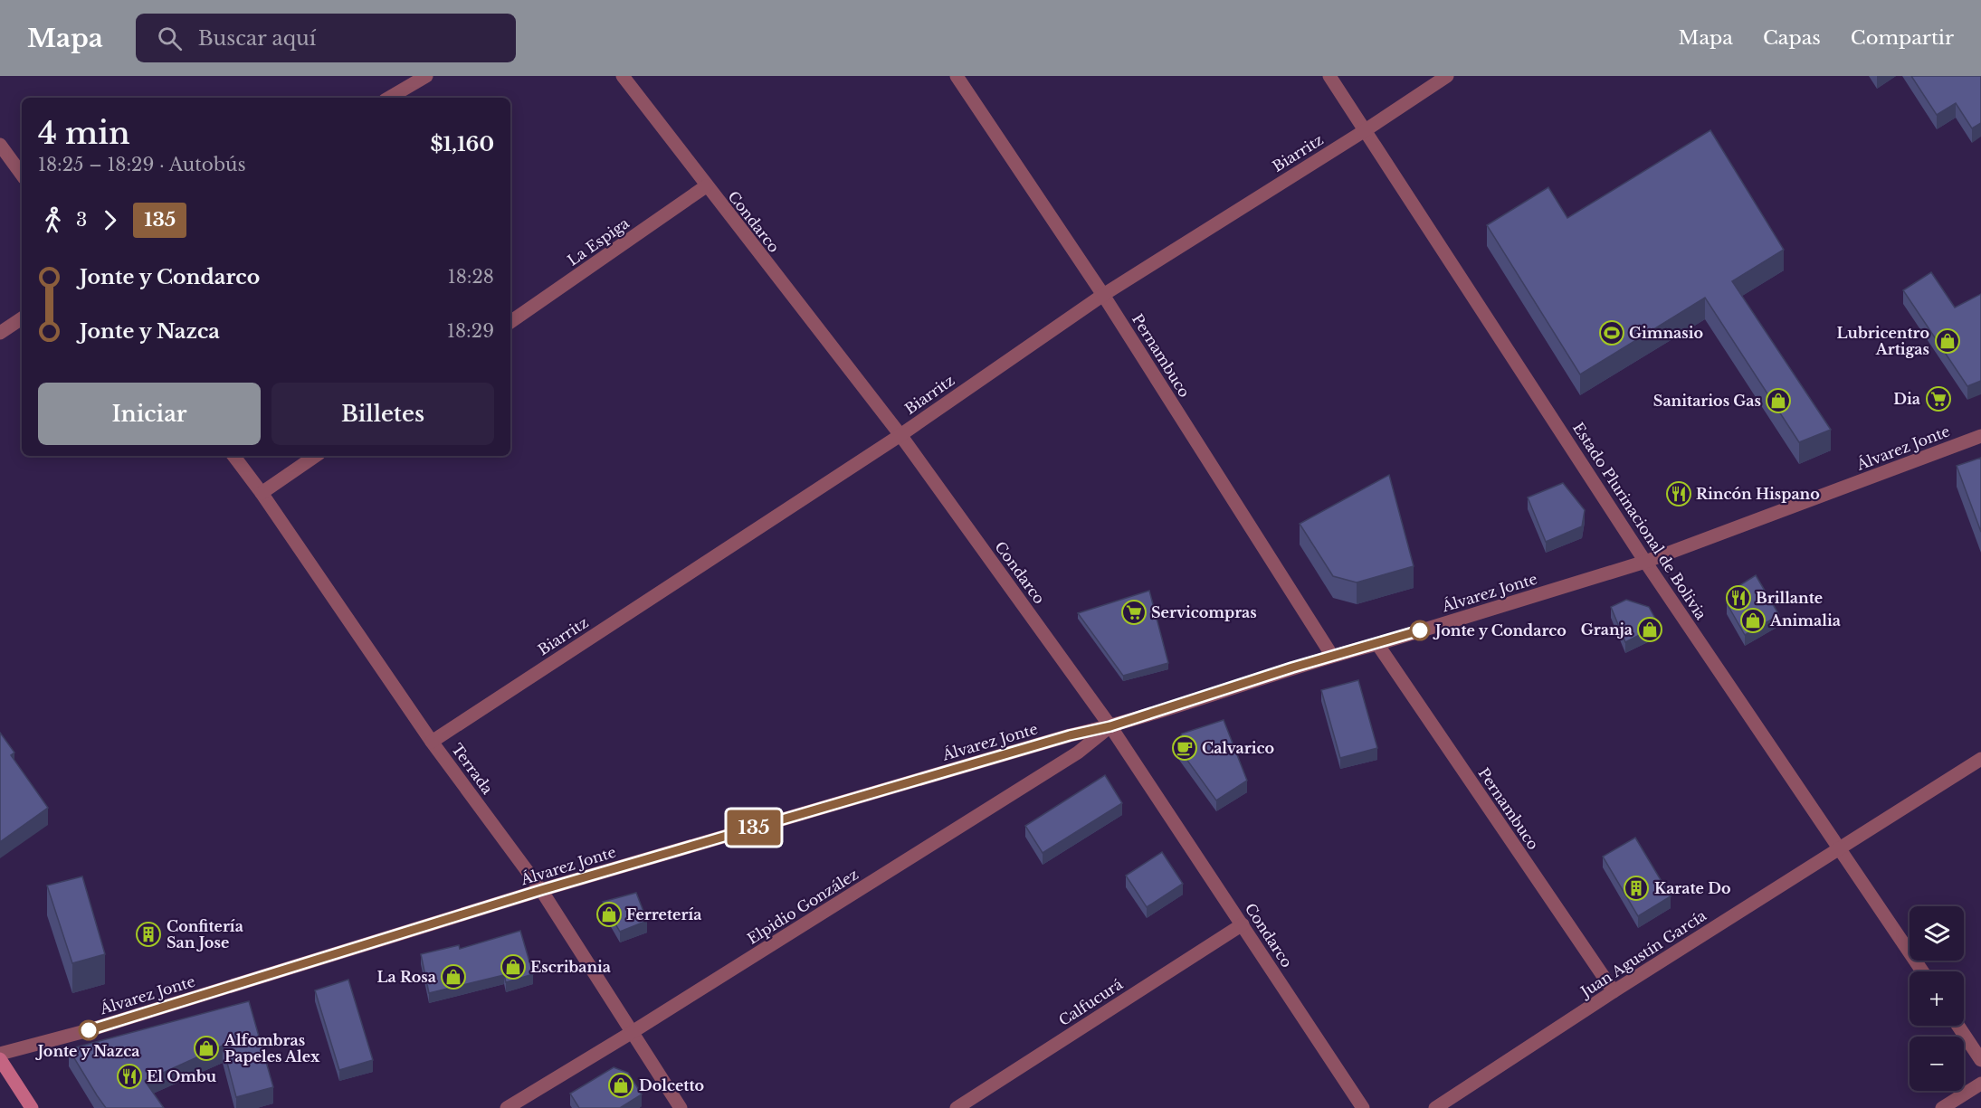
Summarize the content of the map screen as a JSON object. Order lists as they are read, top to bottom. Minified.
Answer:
{"streets":{"street":["Biarritz","Condarco","La Espiga","Pernambuco","Álvarez Jonte","Estado Plurinacional de Bolivia","Terrada","Elpidio González","Juan Agustín García","Calfucurá"]},"crossings":[["Biarritz","Condarco"],["Biarritz","Pernambuco"],["Biarritz","Estado Plurinacional de Bolivia"],["Biarritz","Terrada"],["Condarco","La Espiga"],["Condarco","Álvarez Jonte"],["Condarco","Elpidio González"],["Condarco","Calfucurá"],["Pernambuco","Álvarez Jonte"],["Pernambuco","Juan Agustín García"],["Álvarez Jonte","Estado Plurinacional de Bolivia"],["Álvarez Jonte","Terrada"],["Álvarez Jonte","Elpidio González"],["Estado Plurinacional de Bolivia","Juan Agustín García"],["Terrada","Elpidio González"]],"places":{"sports":["Gimnasio"],"shop":["Lubricentro Artigas","Sanitarios Gas","Animalia","Granja","Ferretería","Escribania","La Rosa","Alfombras Papeles Alex","Dolcetto"],"supermarket":["Dia","Servicompras"],"restaurant":["Rincón Hispano","Brillante","El Ombu"],"other":["Jonte y Condarco","Jonte y Nazca"],"cafe":["Calvarico"],"building":["Karate Do","Confitería San Jose"]},"lines":["bus line 135"],"page":{"header":"Mapa","search":"Buscar aquí","nav":["Mapa","Capas","Compartir"],"on_map":"135","heading":["4 min","18:25 – 18:29 · Autobús","$1,160"],"legs":["3","135"],"list":[{"name":"Jonte y Condarco","value":"18:28"},{"name":"Jonte y Nazca","value":"18:29"}],"buttons":["Iniciar","Billetes"],"map_buttons":["+","−"]}}
